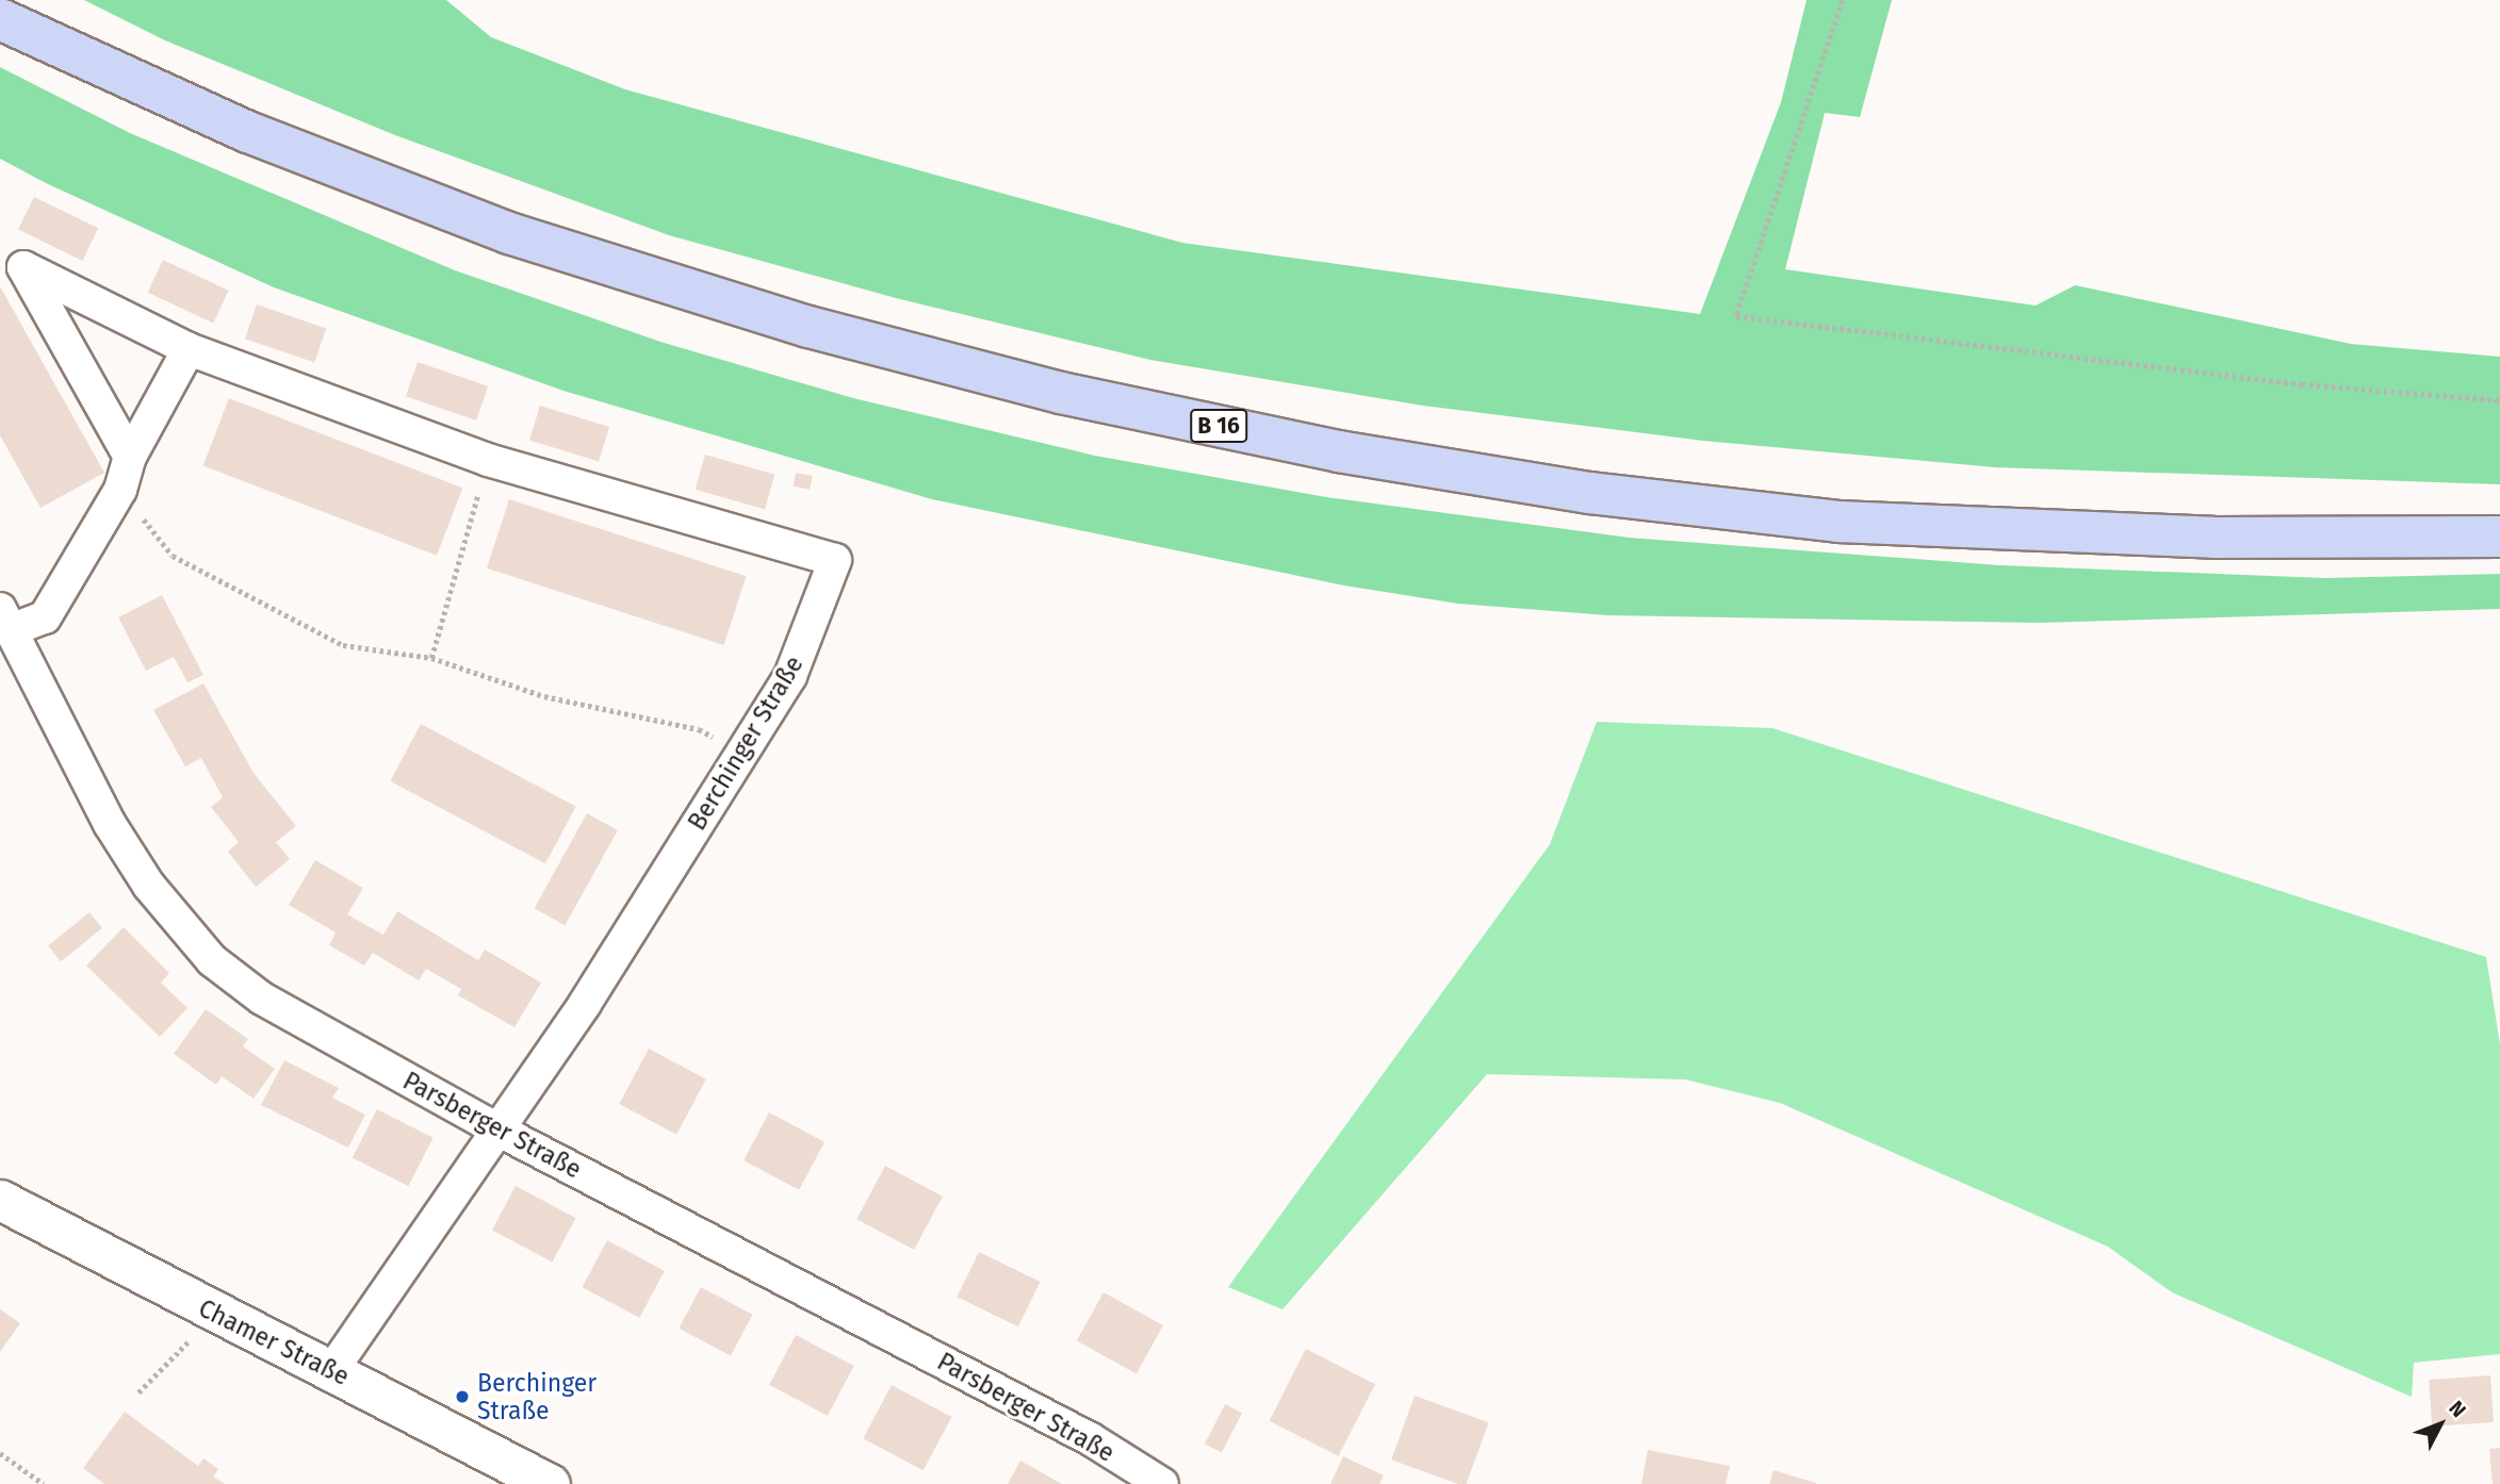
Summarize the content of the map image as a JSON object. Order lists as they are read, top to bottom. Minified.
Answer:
{"streets":{"highway":["B 16"],"street":["Berchinger Straße","Parsberger Straße","Chamer Straße"]},"crossings":[["Berchinger Straße","Parsberger Straße"],["Berchinger Straße","Chamer Straße"]],"places":["Berchinger Straße"],"north":"top right"}
